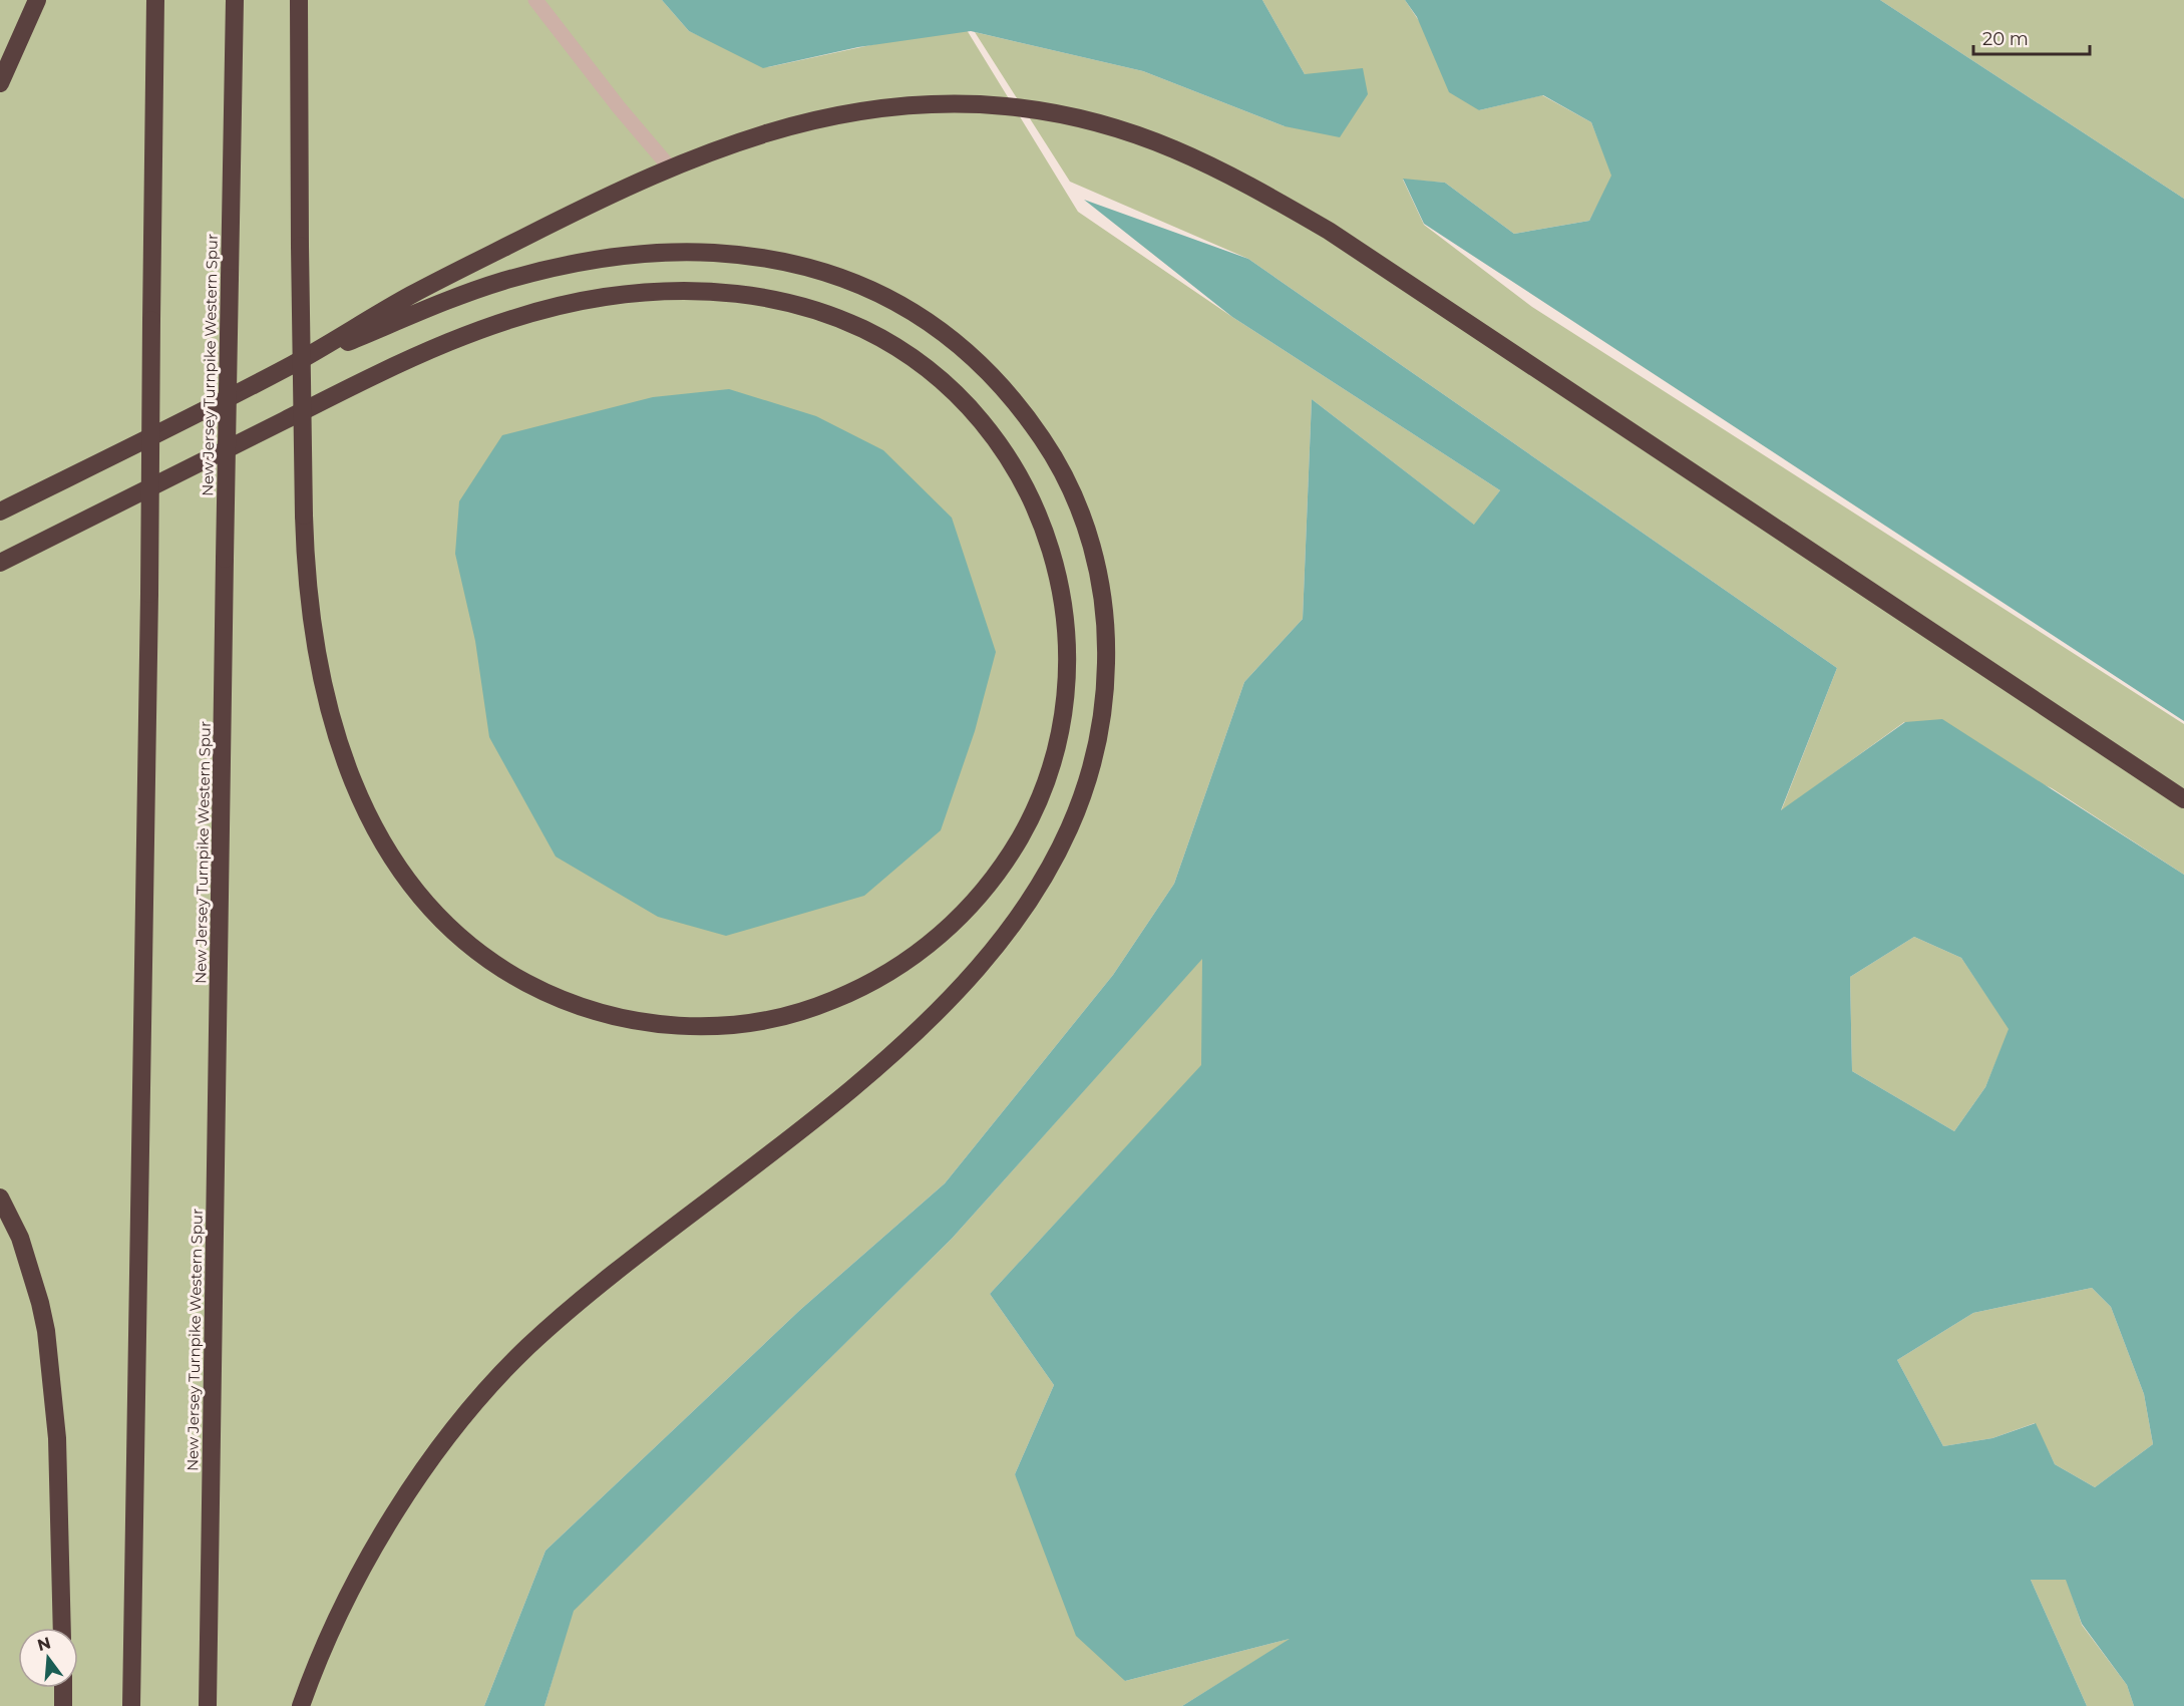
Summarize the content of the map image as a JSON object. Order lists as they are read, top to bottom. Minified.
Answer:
{"streets":{"highway":["New Jersey Turnpike Western Spur"]},"scale_bar":"20 m","north":"top"}
